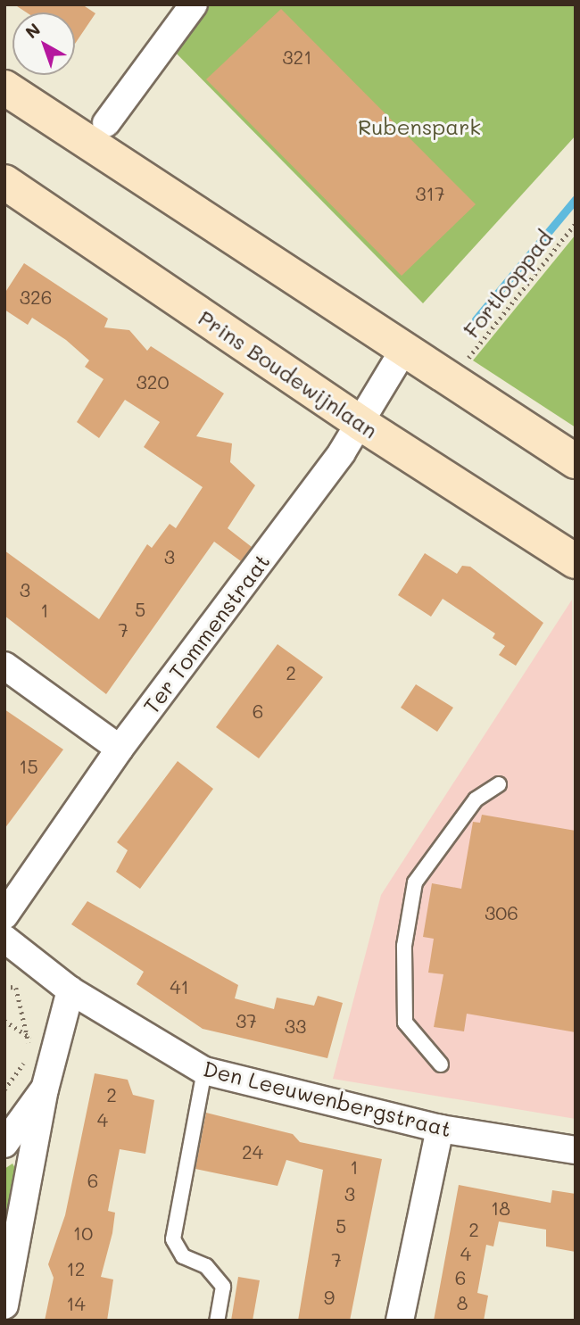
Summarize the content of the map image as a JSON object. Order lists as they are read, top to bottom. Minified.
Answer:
{"streets":{"main road":["Prins Boudewijnlaan"],"street":["Ter Tommenstraat","Den Leeuwenbergstraat"],"path":["Fortlooppad"]},"crossings":[["Prins Boudewijnlaan","Ter Tommenstraat"]],"parks":["Rubenspark"],"house_numbers":["321","317","326","320","3","3","5","1","7","2","6","15","306","41","37","33","2","4","24","1","6","3","18","5","2","10","4","7","12","6","9","8","14"],"north":"top left"}
